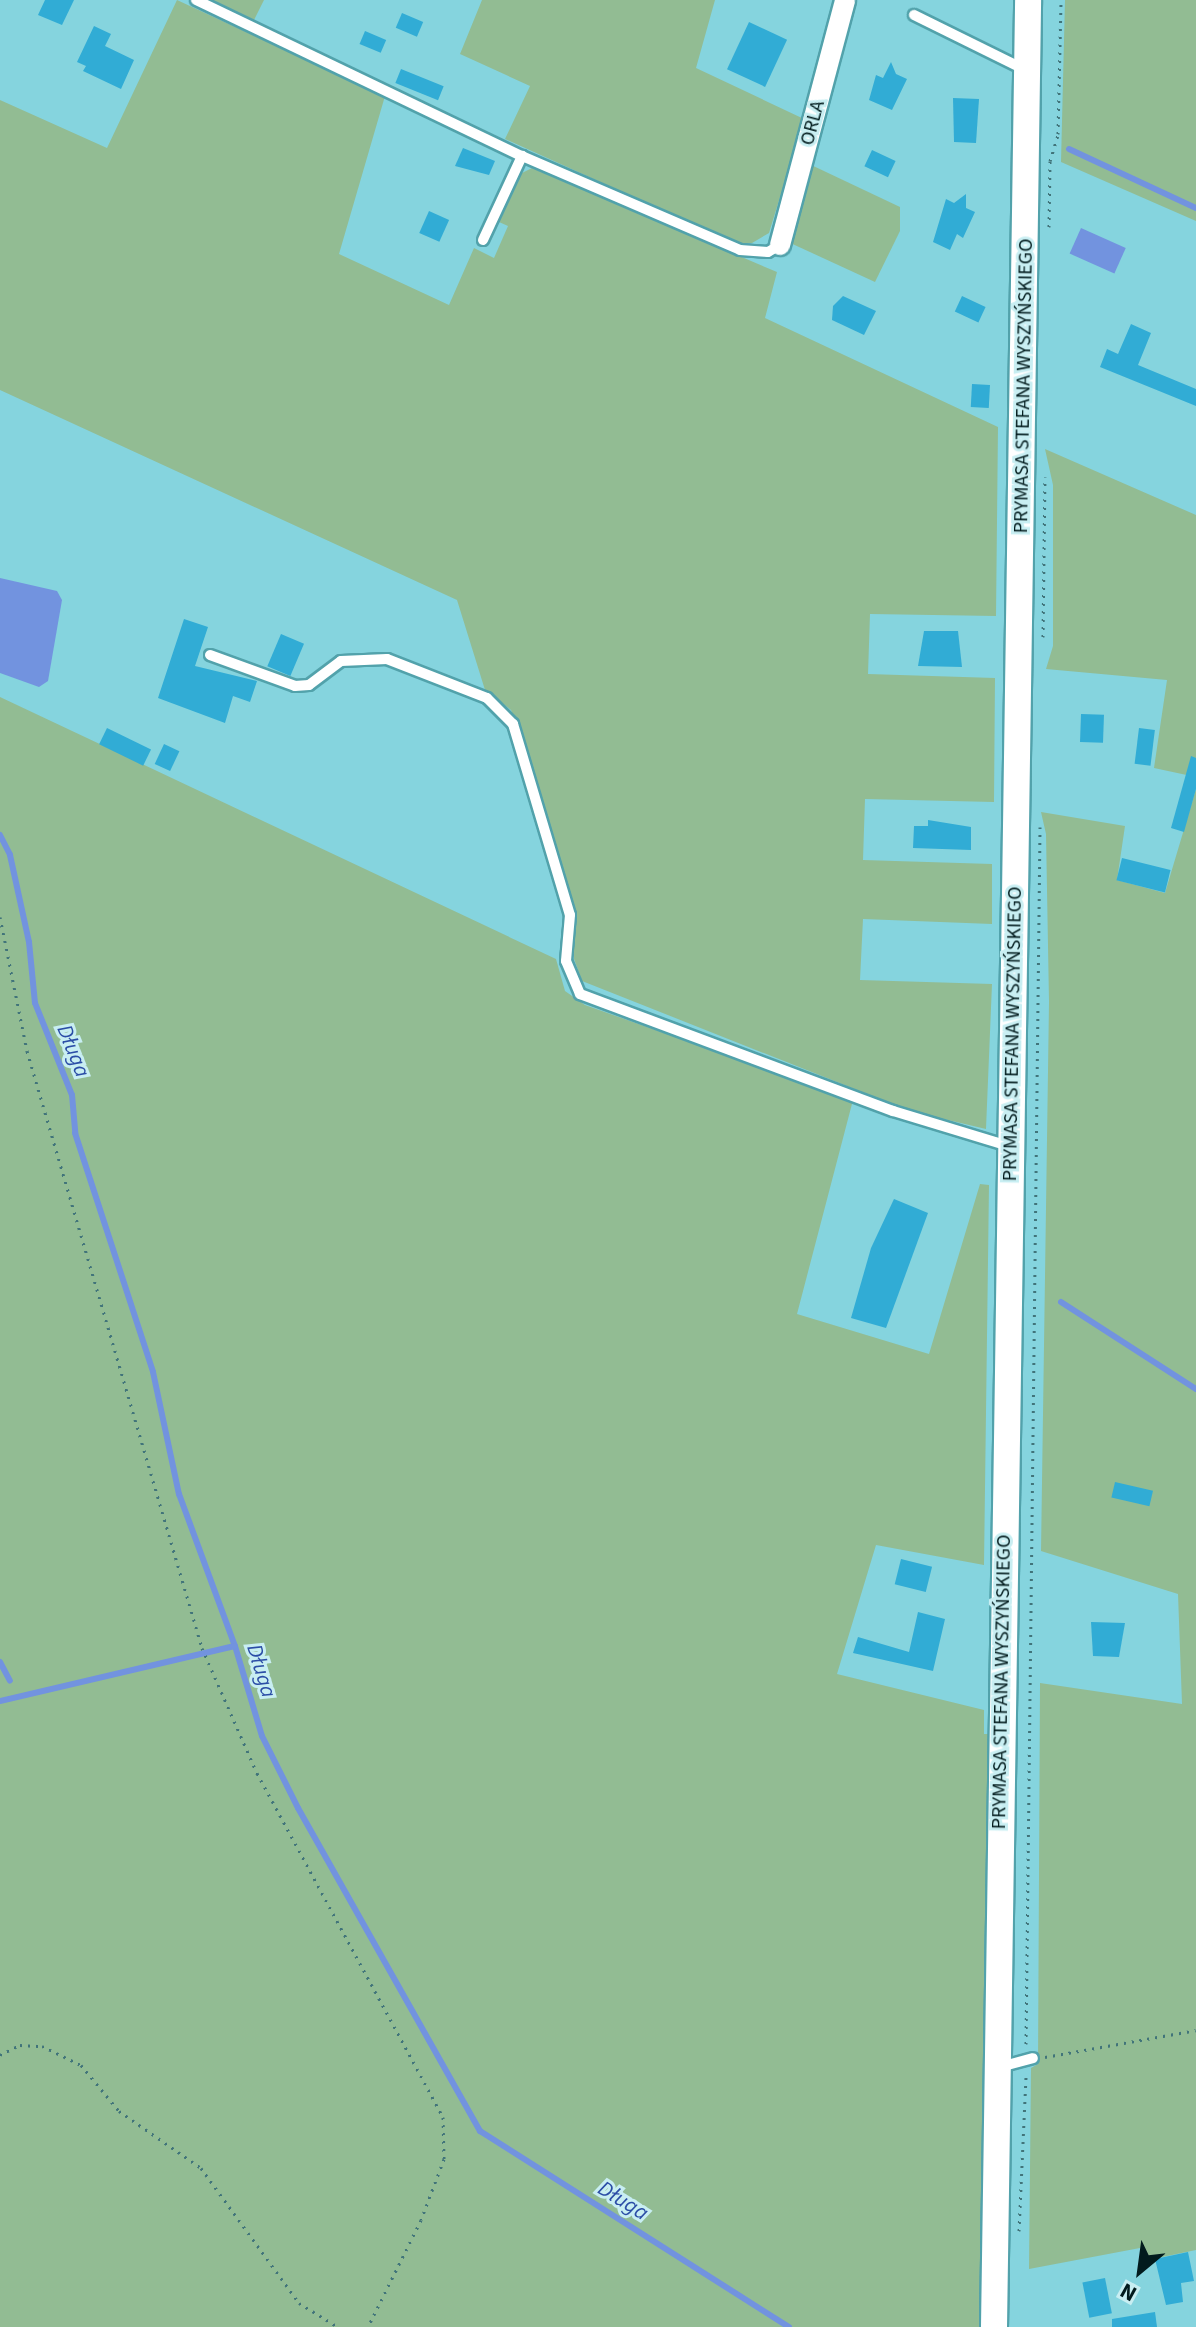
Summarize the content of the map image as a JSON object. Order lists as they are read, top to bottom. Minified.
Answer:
{"streets":{"street":["ORLA","PRYMASA STEFANA WYSZYŃSKIEGO"]},"water":["Długa"],"north":"bottom left"}
